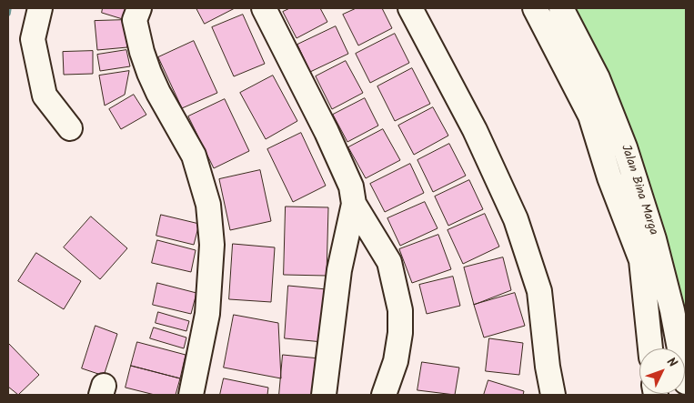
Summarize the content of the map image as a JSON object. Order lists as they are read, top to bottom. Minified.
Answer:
{"streets":{"street":["Jalan Bina Marga"]},"north":"top right"}
